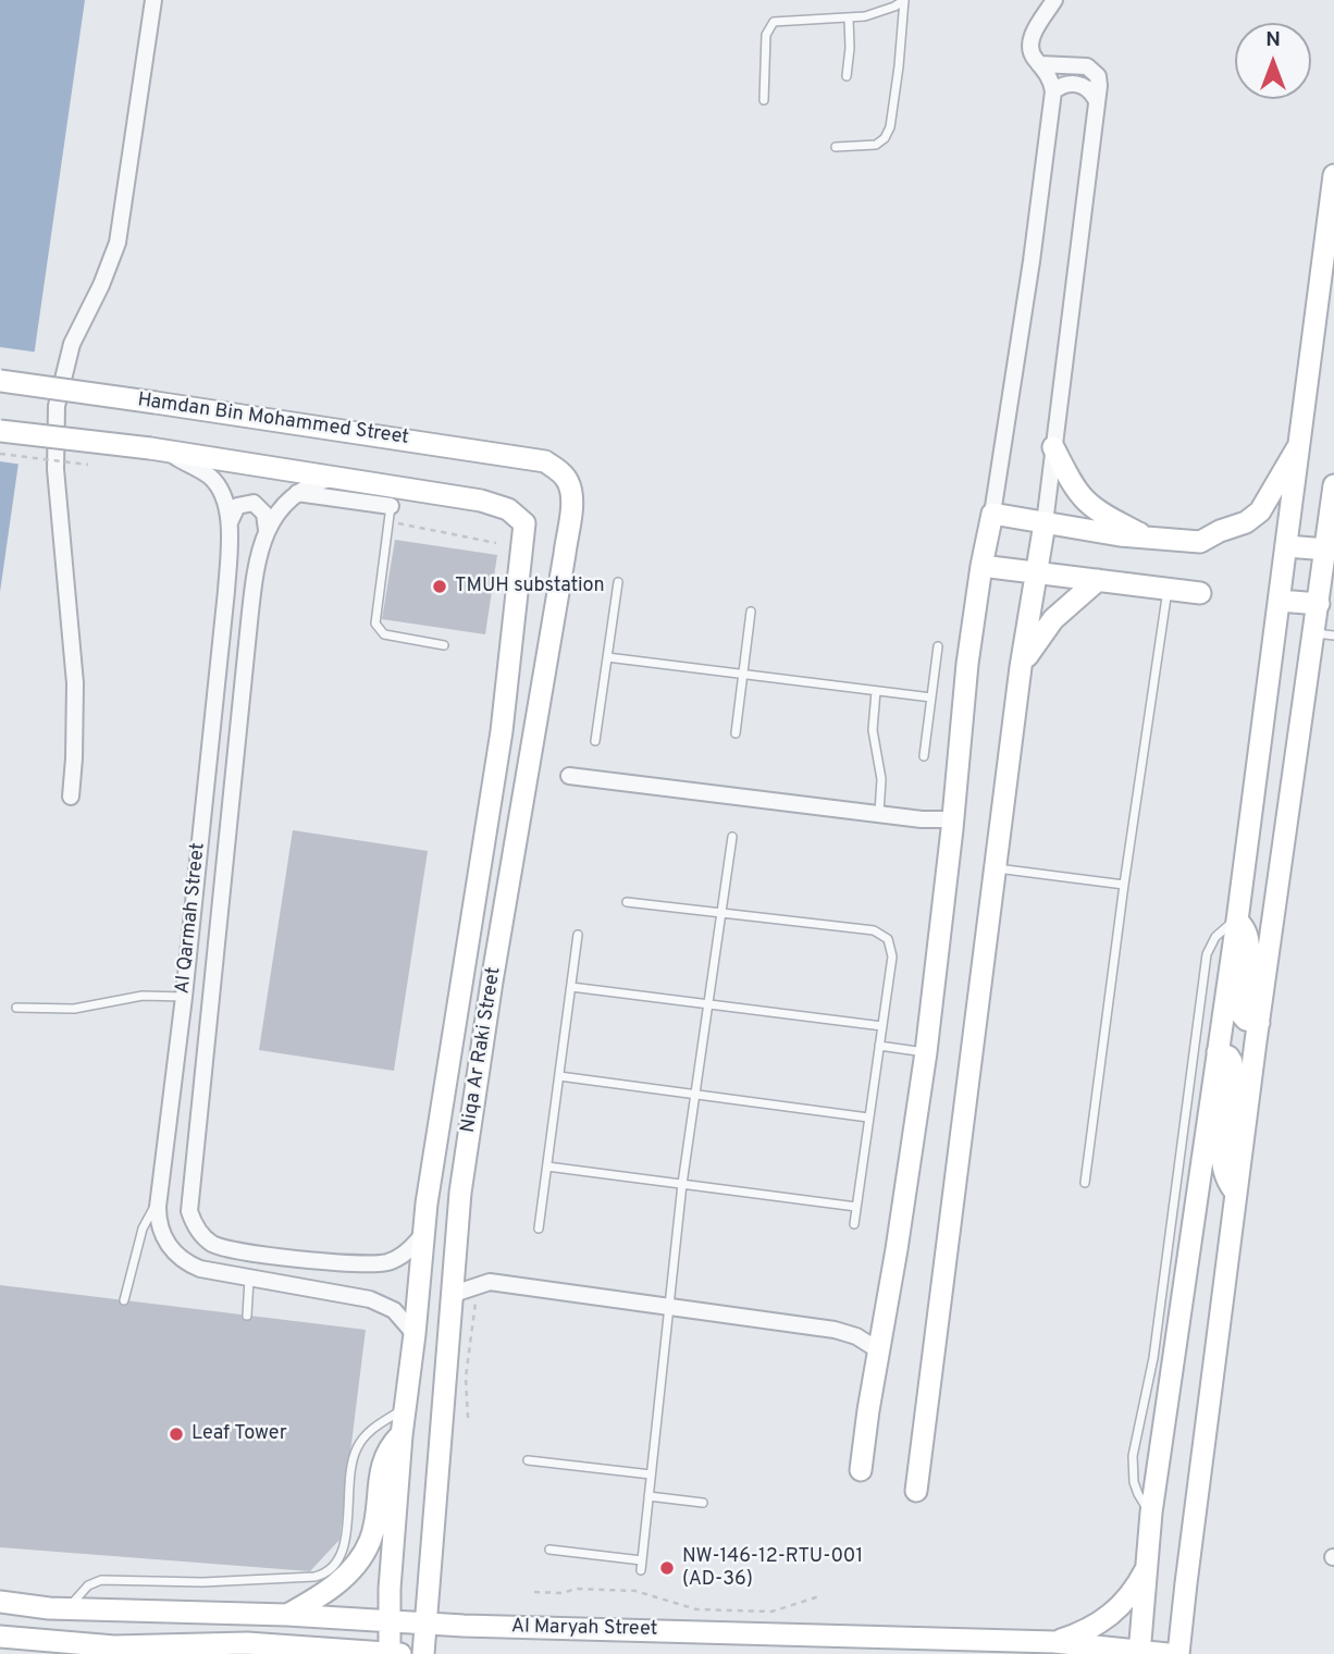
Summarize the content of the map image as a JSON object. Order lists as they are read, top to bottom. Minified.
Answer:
{"streets":{"street":["Hamdan Bin Mohammed Street","Al Qarmah Street","Niqa Ar Raki Street","Al Maryah Street"]},"crossings":[["Hamdan Bin Mohammed Street","Niqa Ar Raki Street"],["Al Qarmah Street","Niqa Ar Raki Street"],["Niqa Ar Raki Street","Al Maryah Street"]],"places":["TMUH substation","Leaf Tower","NW-146-12-RTU-001 (AD-36)"],"north":"top"}
